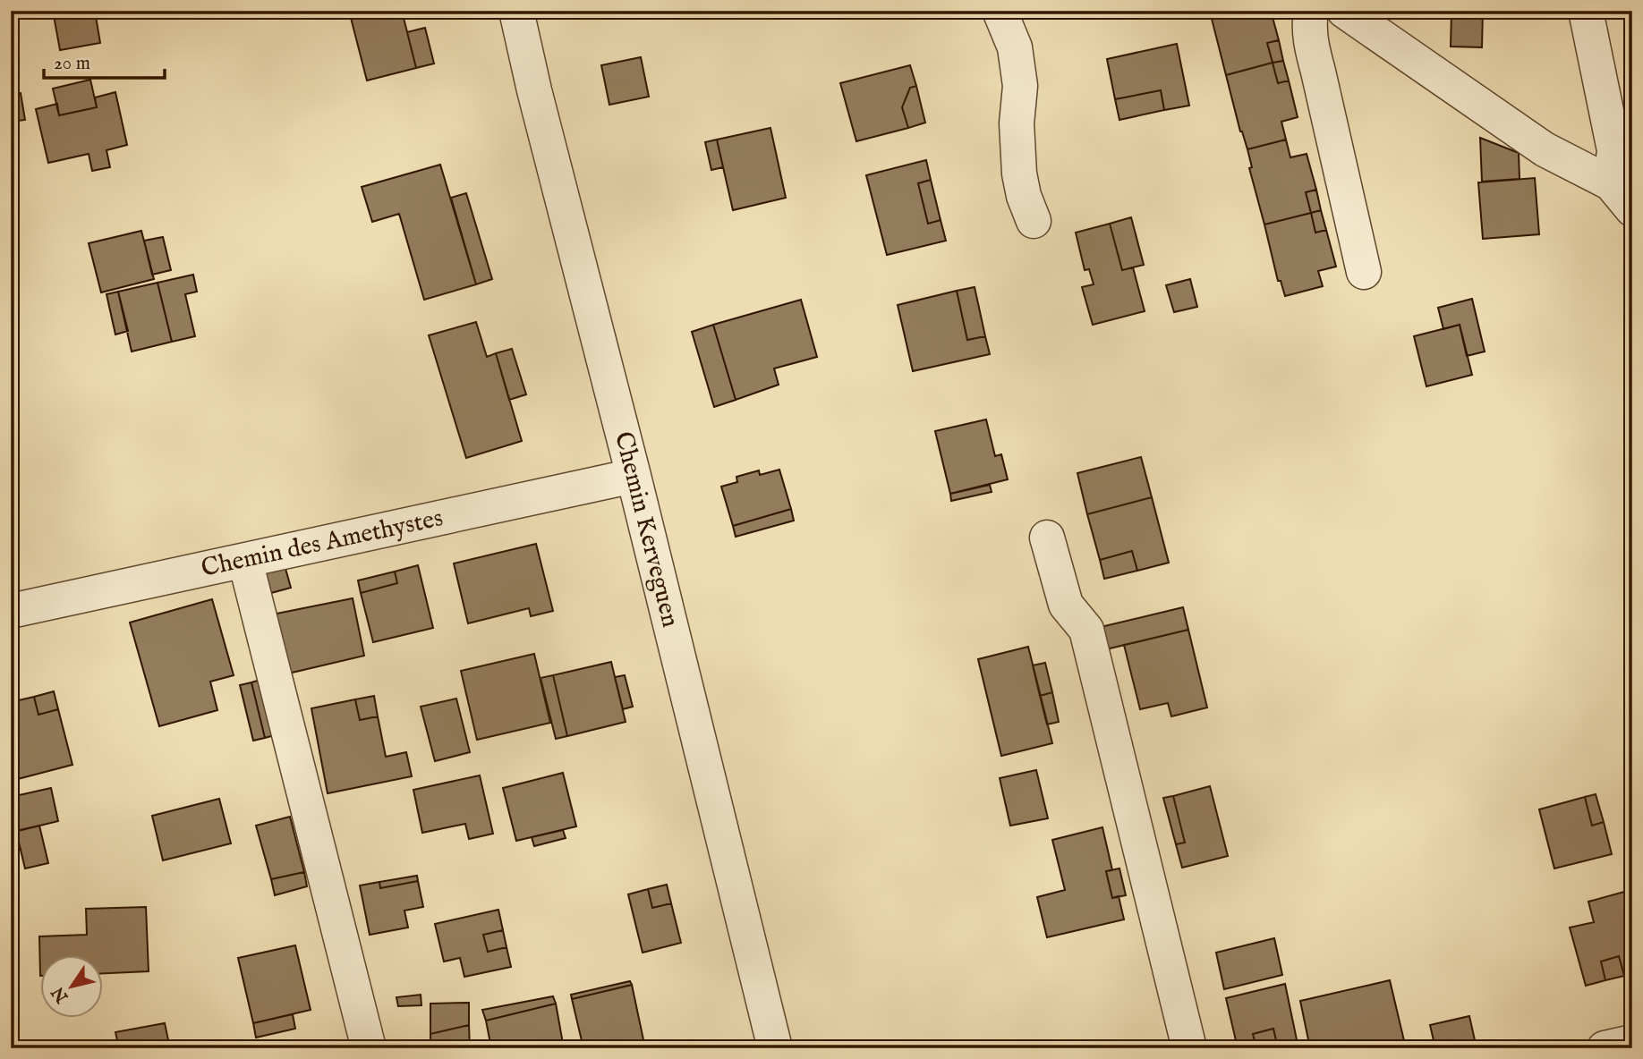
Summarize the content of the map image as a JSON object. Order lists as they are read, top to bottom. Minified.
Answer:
{"streets":{"street":["Chemin Kerveguen","Chemin des Amethystes"]},"crossings":[["Chemin Kerveguen","Chemin des Amethystes"]],"scale_bar":"20 m","north":"bottom left"}
